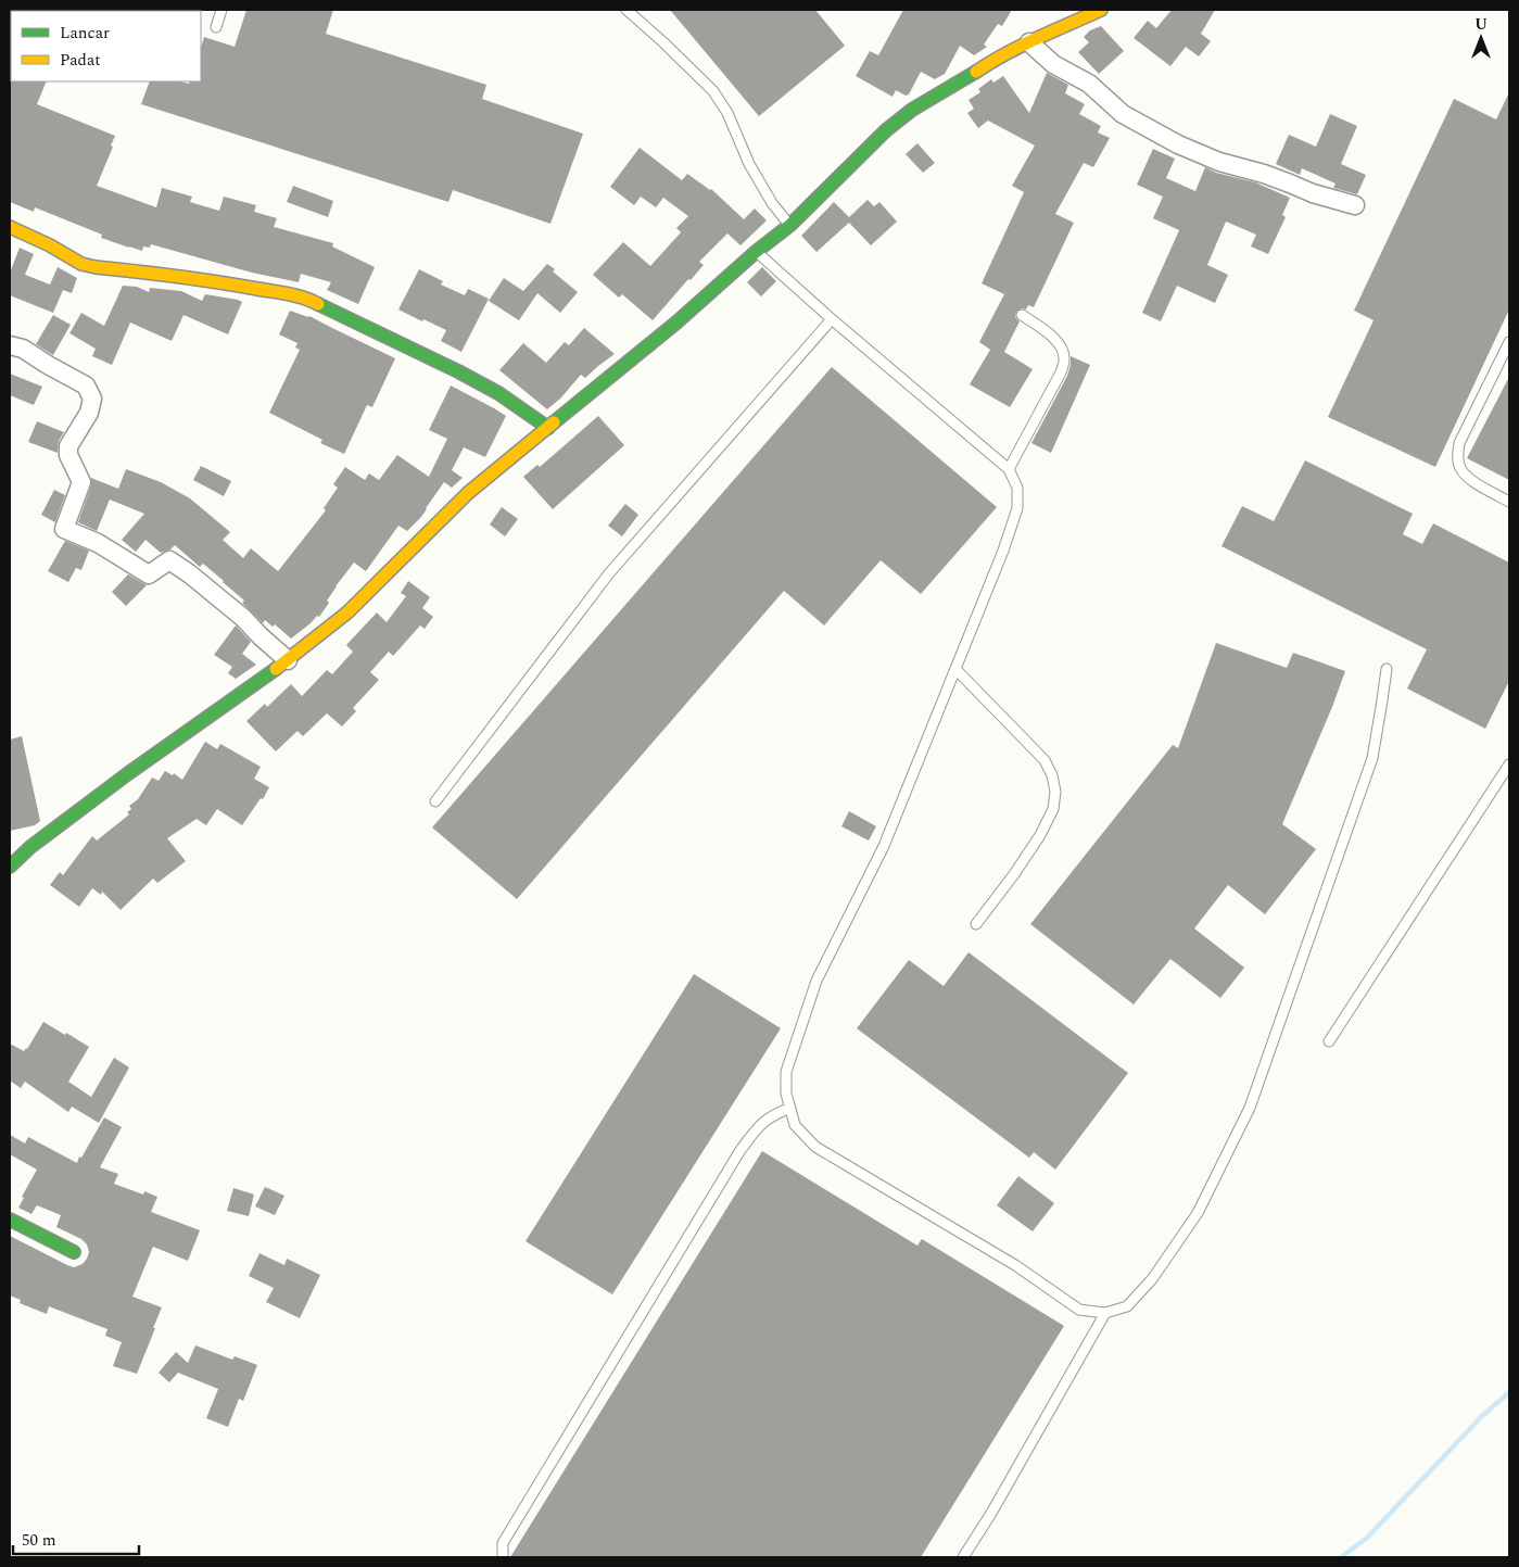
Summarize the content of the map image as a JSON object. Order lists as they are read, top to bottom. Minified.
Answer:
{"legend":["Lancar","Padat"],"scale_bar":"50 m","north":"top"}
